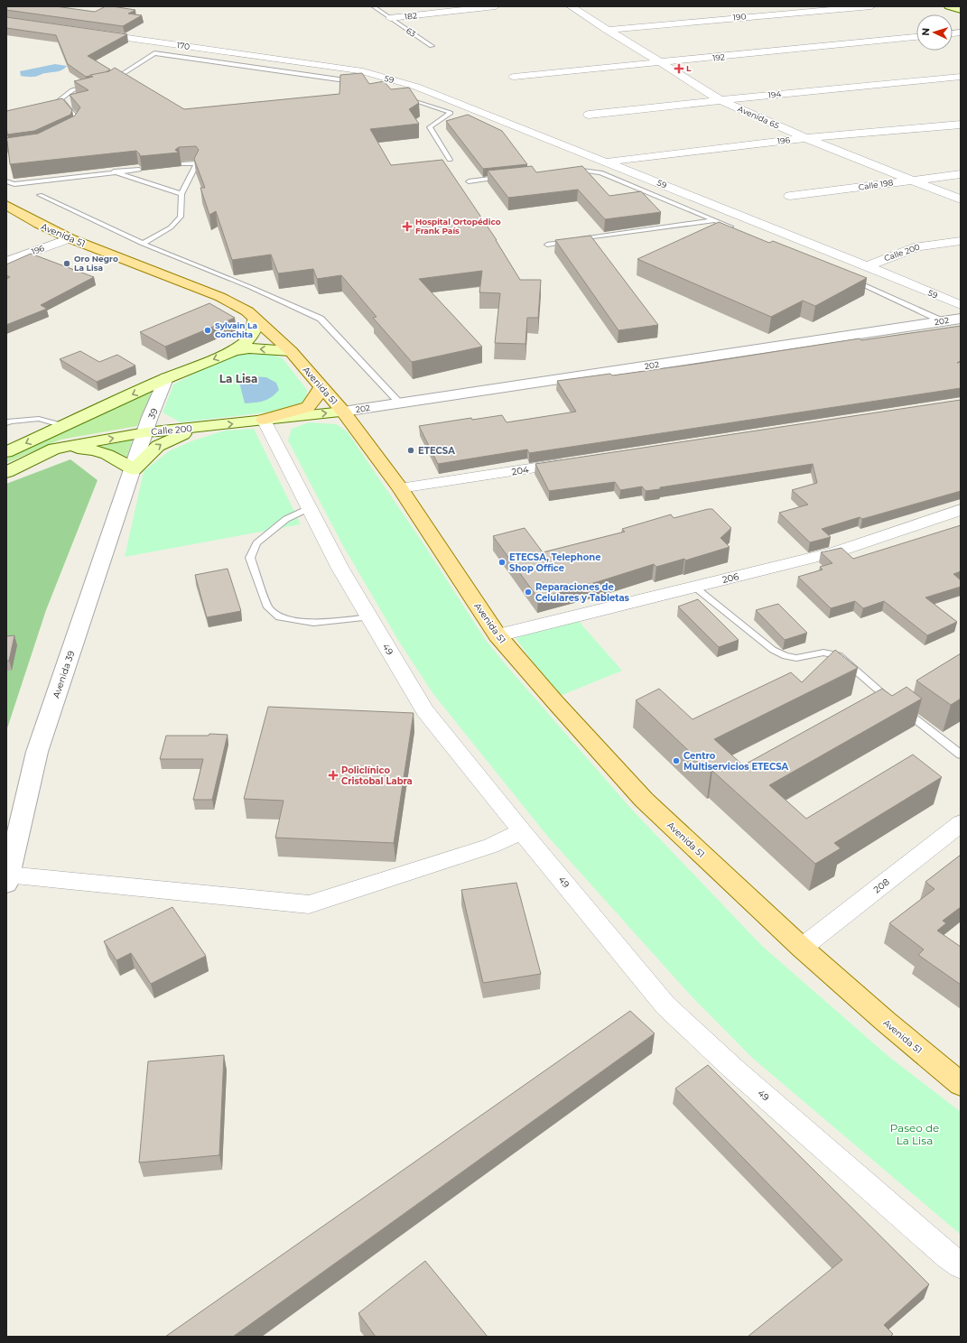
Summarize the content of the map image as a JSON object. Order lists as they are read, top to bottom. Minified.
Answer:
{"streets":{"main road":["Avenida 51","Calle 200"],"street":["182","190","170","192","59","194","Avenida 65","196","Calle 198","202","39","204","206","49","Avenida 39","208"],"lane":["63"]},"crossings":[["182","63"],["190","Avenida 65"],["170","59"],["192","Avenida 65"],["59","196"],["59","Calle 200"],["194","Avenida 65"],["Avenida 65","196"],["Avenida 65","Calle 198"],["196","Avenida 51"],["Avenida 51","Calle 200"],["Avenida 51","202"],["Avenida 51","204"],["Avenida 51","206"],["Avenida 51","208"],["Calle 200","202"],["Calle 200","39"],["Calle 200","49"],["39","Avenida 39"]],"one_way":["Calle 200"],"districts":["La Lisa"],"parks":["Paseo de La Lisa"],"places":{"health":["L","Hospital Ortopédico Frank País","Policlínico Cristobal Labra"],"other":["Oro Negro La Lisa","Sylvain La Conchita","ETECSA","ETECSA, Telephone Shop Office","Reparaciones de Celulares y Tabletas","Centro Multiservicios ETECSA"]},"north":"left"}
